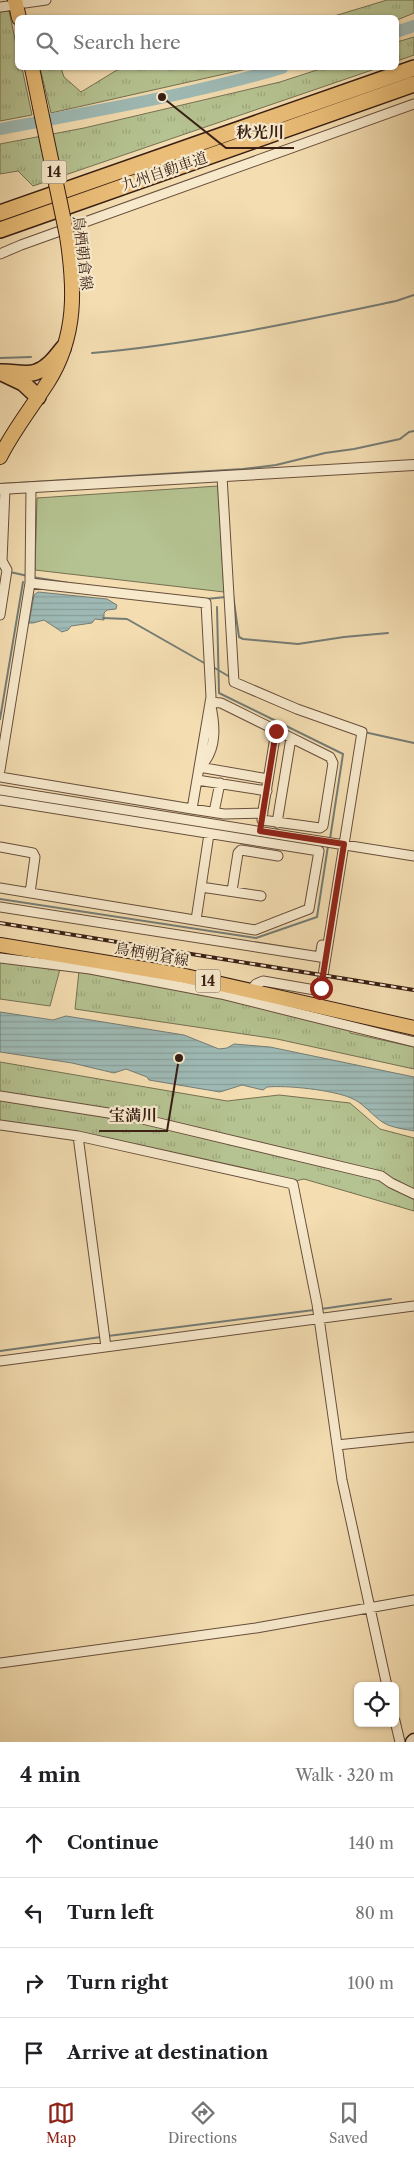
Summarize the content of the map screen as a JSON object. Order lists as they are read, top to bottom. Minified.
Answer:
{"streets":{"highway":["九州自動車道"],"main road":["14","鳥栖朝倉線"]},"places":["秋光川","宝満川"],"page":{"search":"Search here","heading":["4 min","Walk · 320 m"],"list":[["Continue","140 m"],["Turn left","80 m"],["Turn right","100 m"],"Arrive at destination"],"nav":["Map","Directions","Saved"]}}
